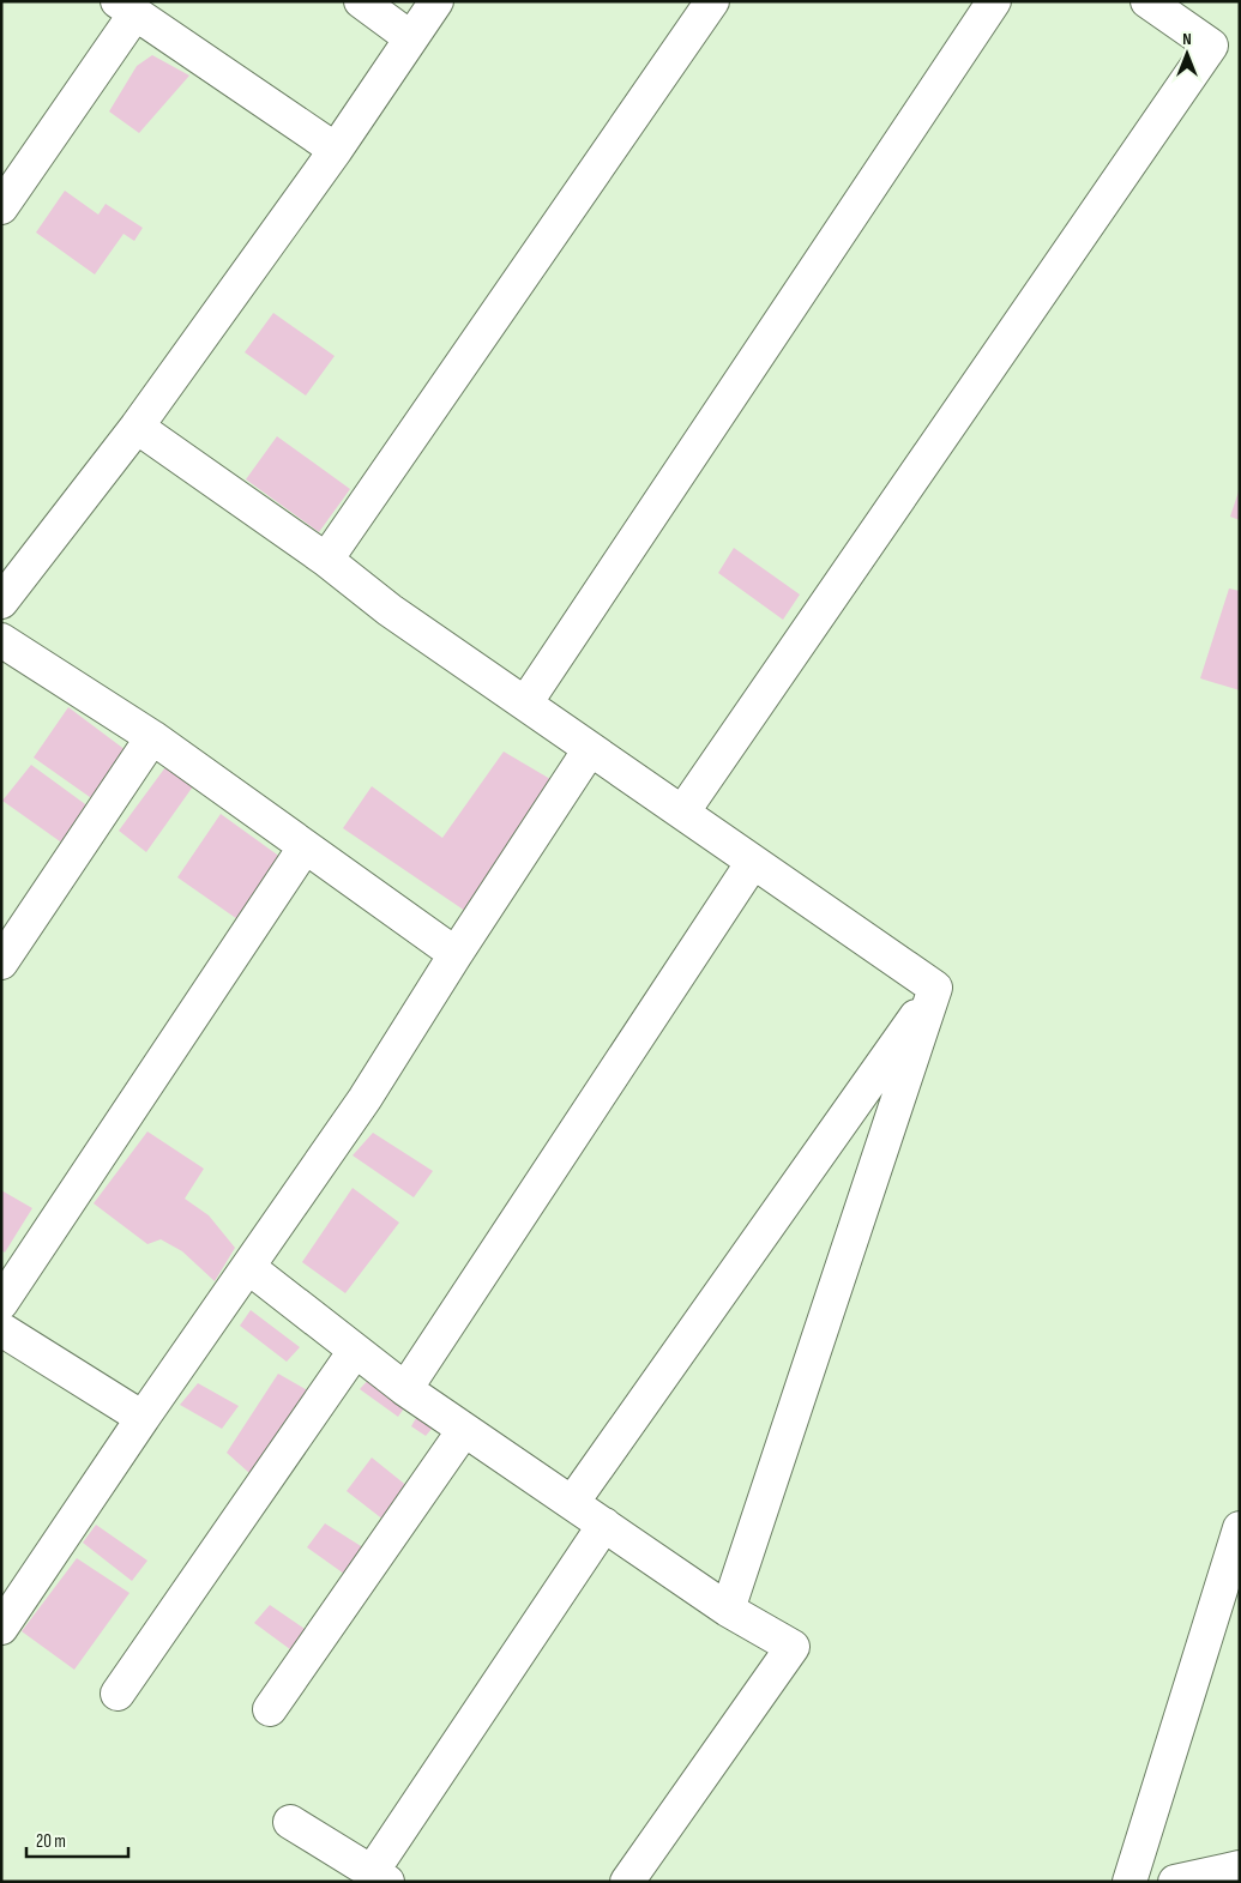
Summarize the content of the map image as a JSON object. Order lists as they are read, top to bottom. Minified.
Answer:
{"scale_bar":"20 m","north":"top"}
